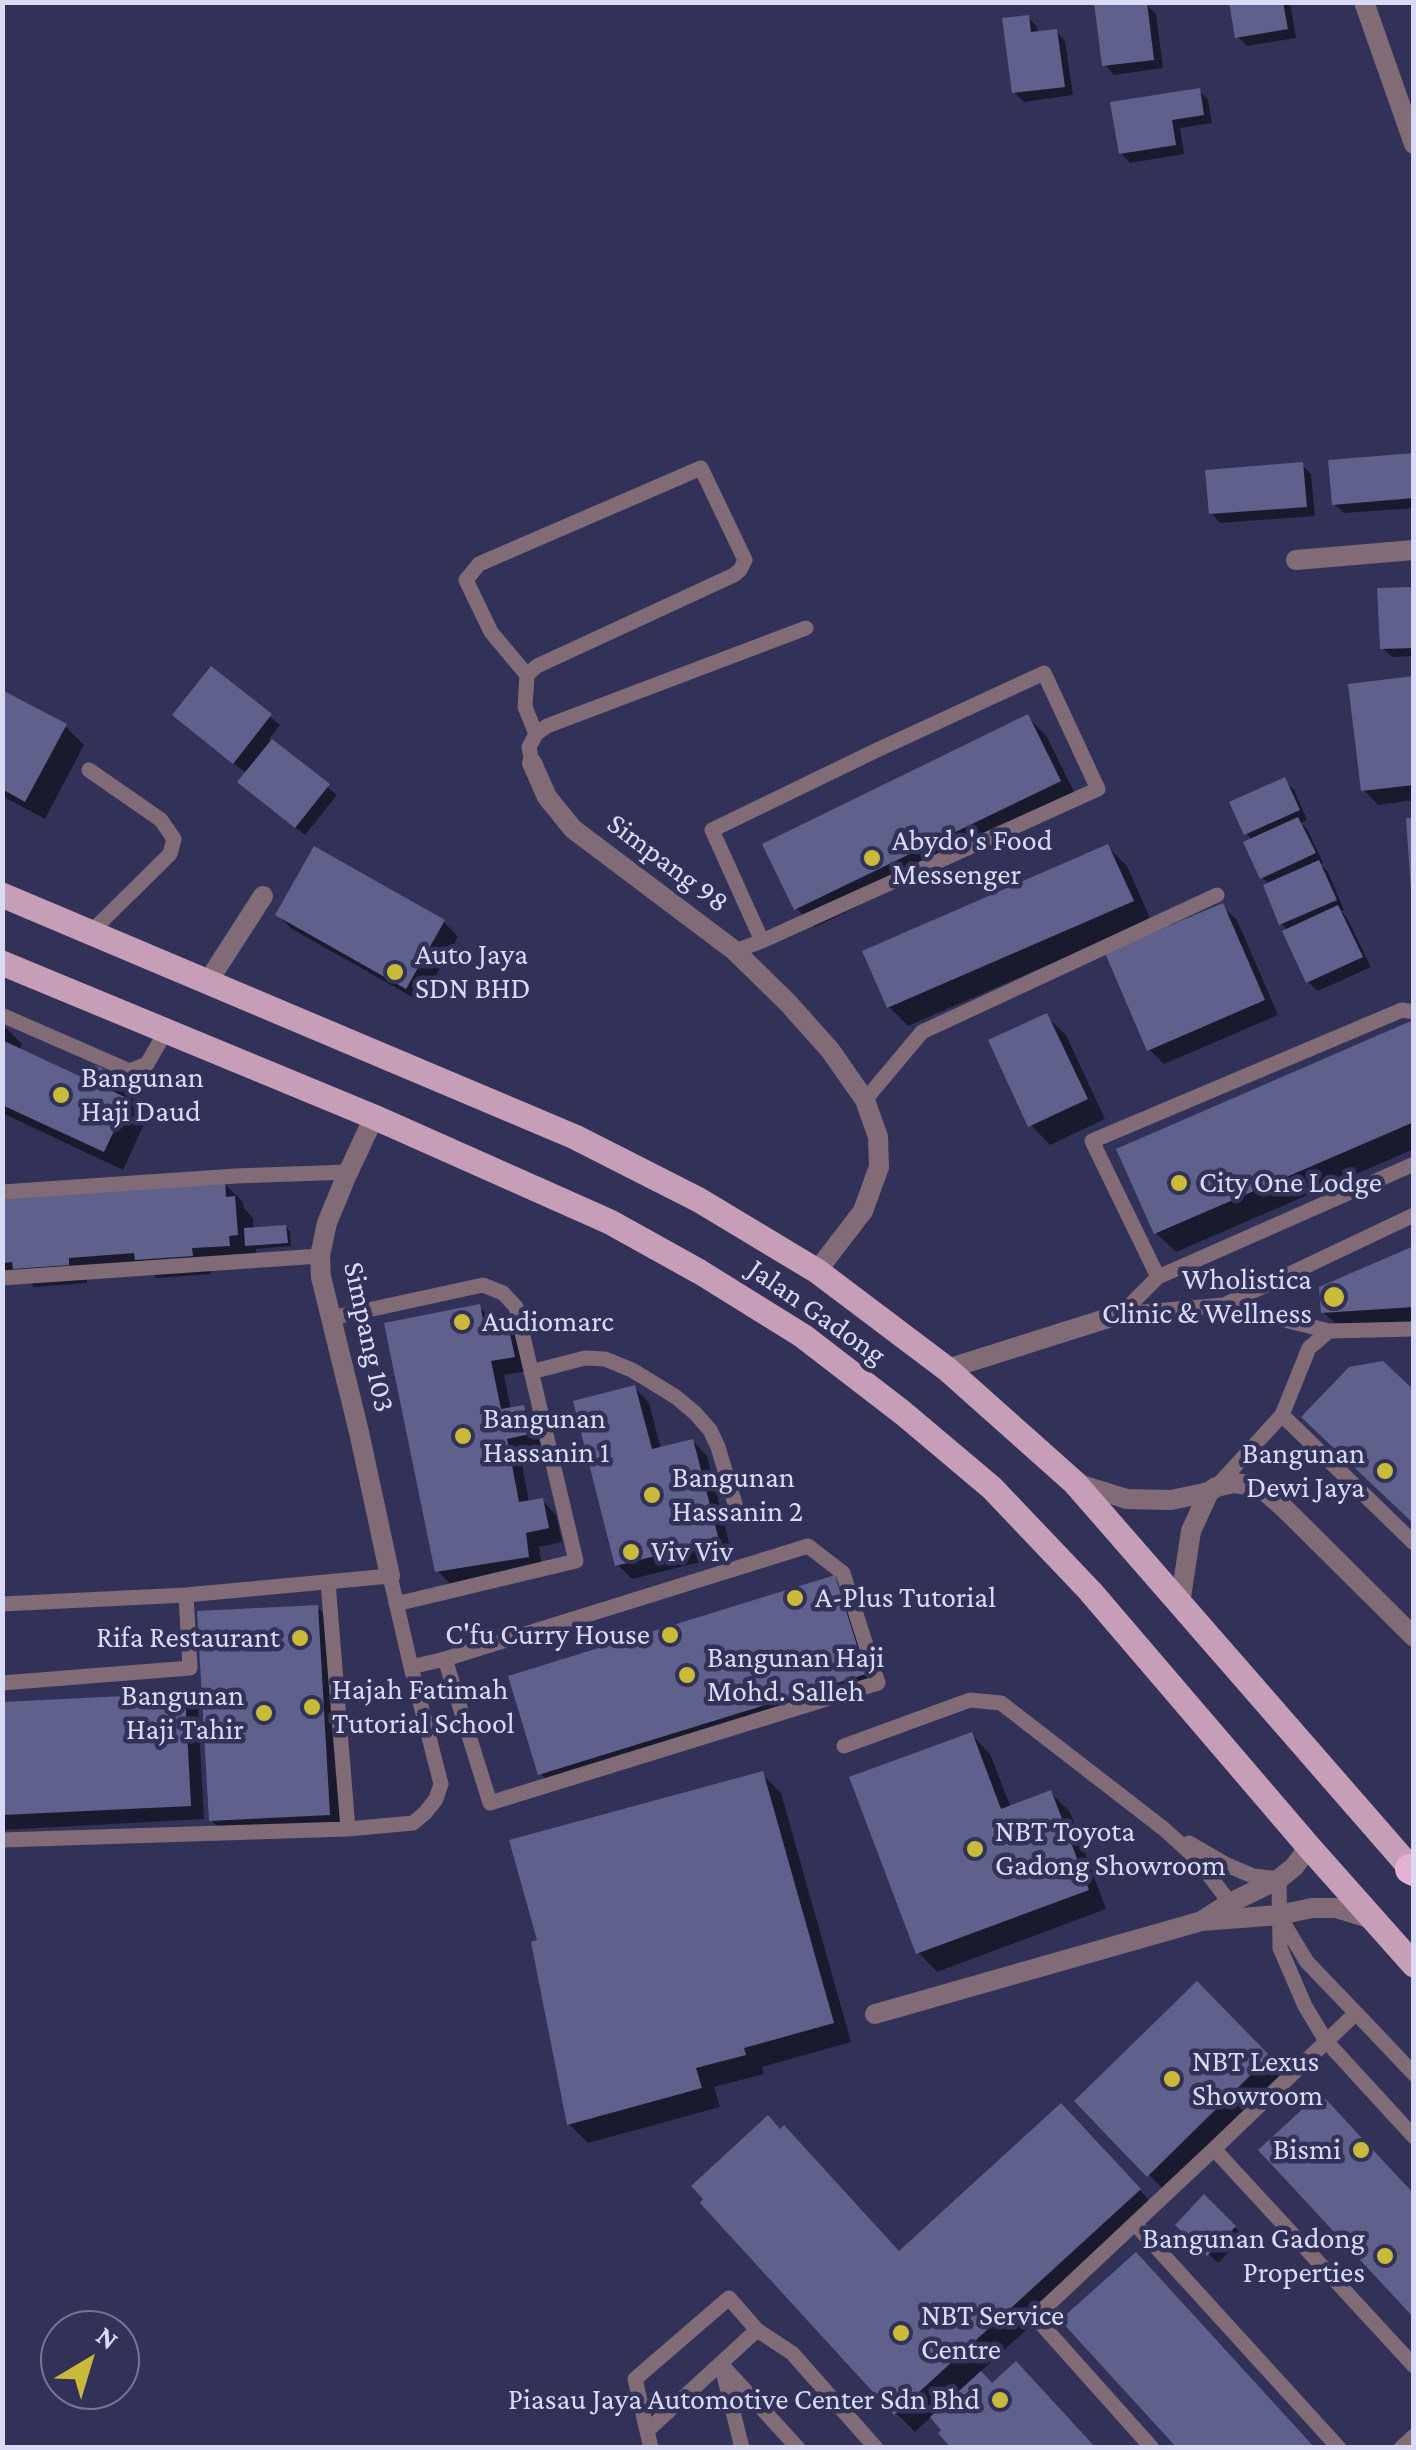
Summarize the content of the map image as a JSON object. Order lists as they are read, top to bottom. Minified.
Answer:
{"streets":{"main road":["Jalan Gadong"],"street":["Simpang 98","Simpang 103"]},"crossings":[["Simpang 98","Jalan Gadong"],["Jalan Gadong","Simpang 103"]],"places":["Abydo's Food Messenger","Auto Jaya SDN BHD","Bangunan Haji Daud","City One Lodge","Wholistica Clinic & Wellness","Audiomarc","Bangunan Hassanin 1","Bangunan Dewi Jaya","Bangunan Hassanin 2","Viv Viv","A-Plus Tutorial","C'fu Curry House","Rifa Restaurant","Bangunan Haji Mohd. Salleh","Hajah Fatimah Tutorial School","Bangunan Haji Tahir","NBT Toyota Gadong Showroom","NBT Lexus Showroom","Bismi","Bangunan Gadong Properties","NBT Service Centre","Piasau Jaya Automotive Center Sdn Bhd"],"north":"top right"}
